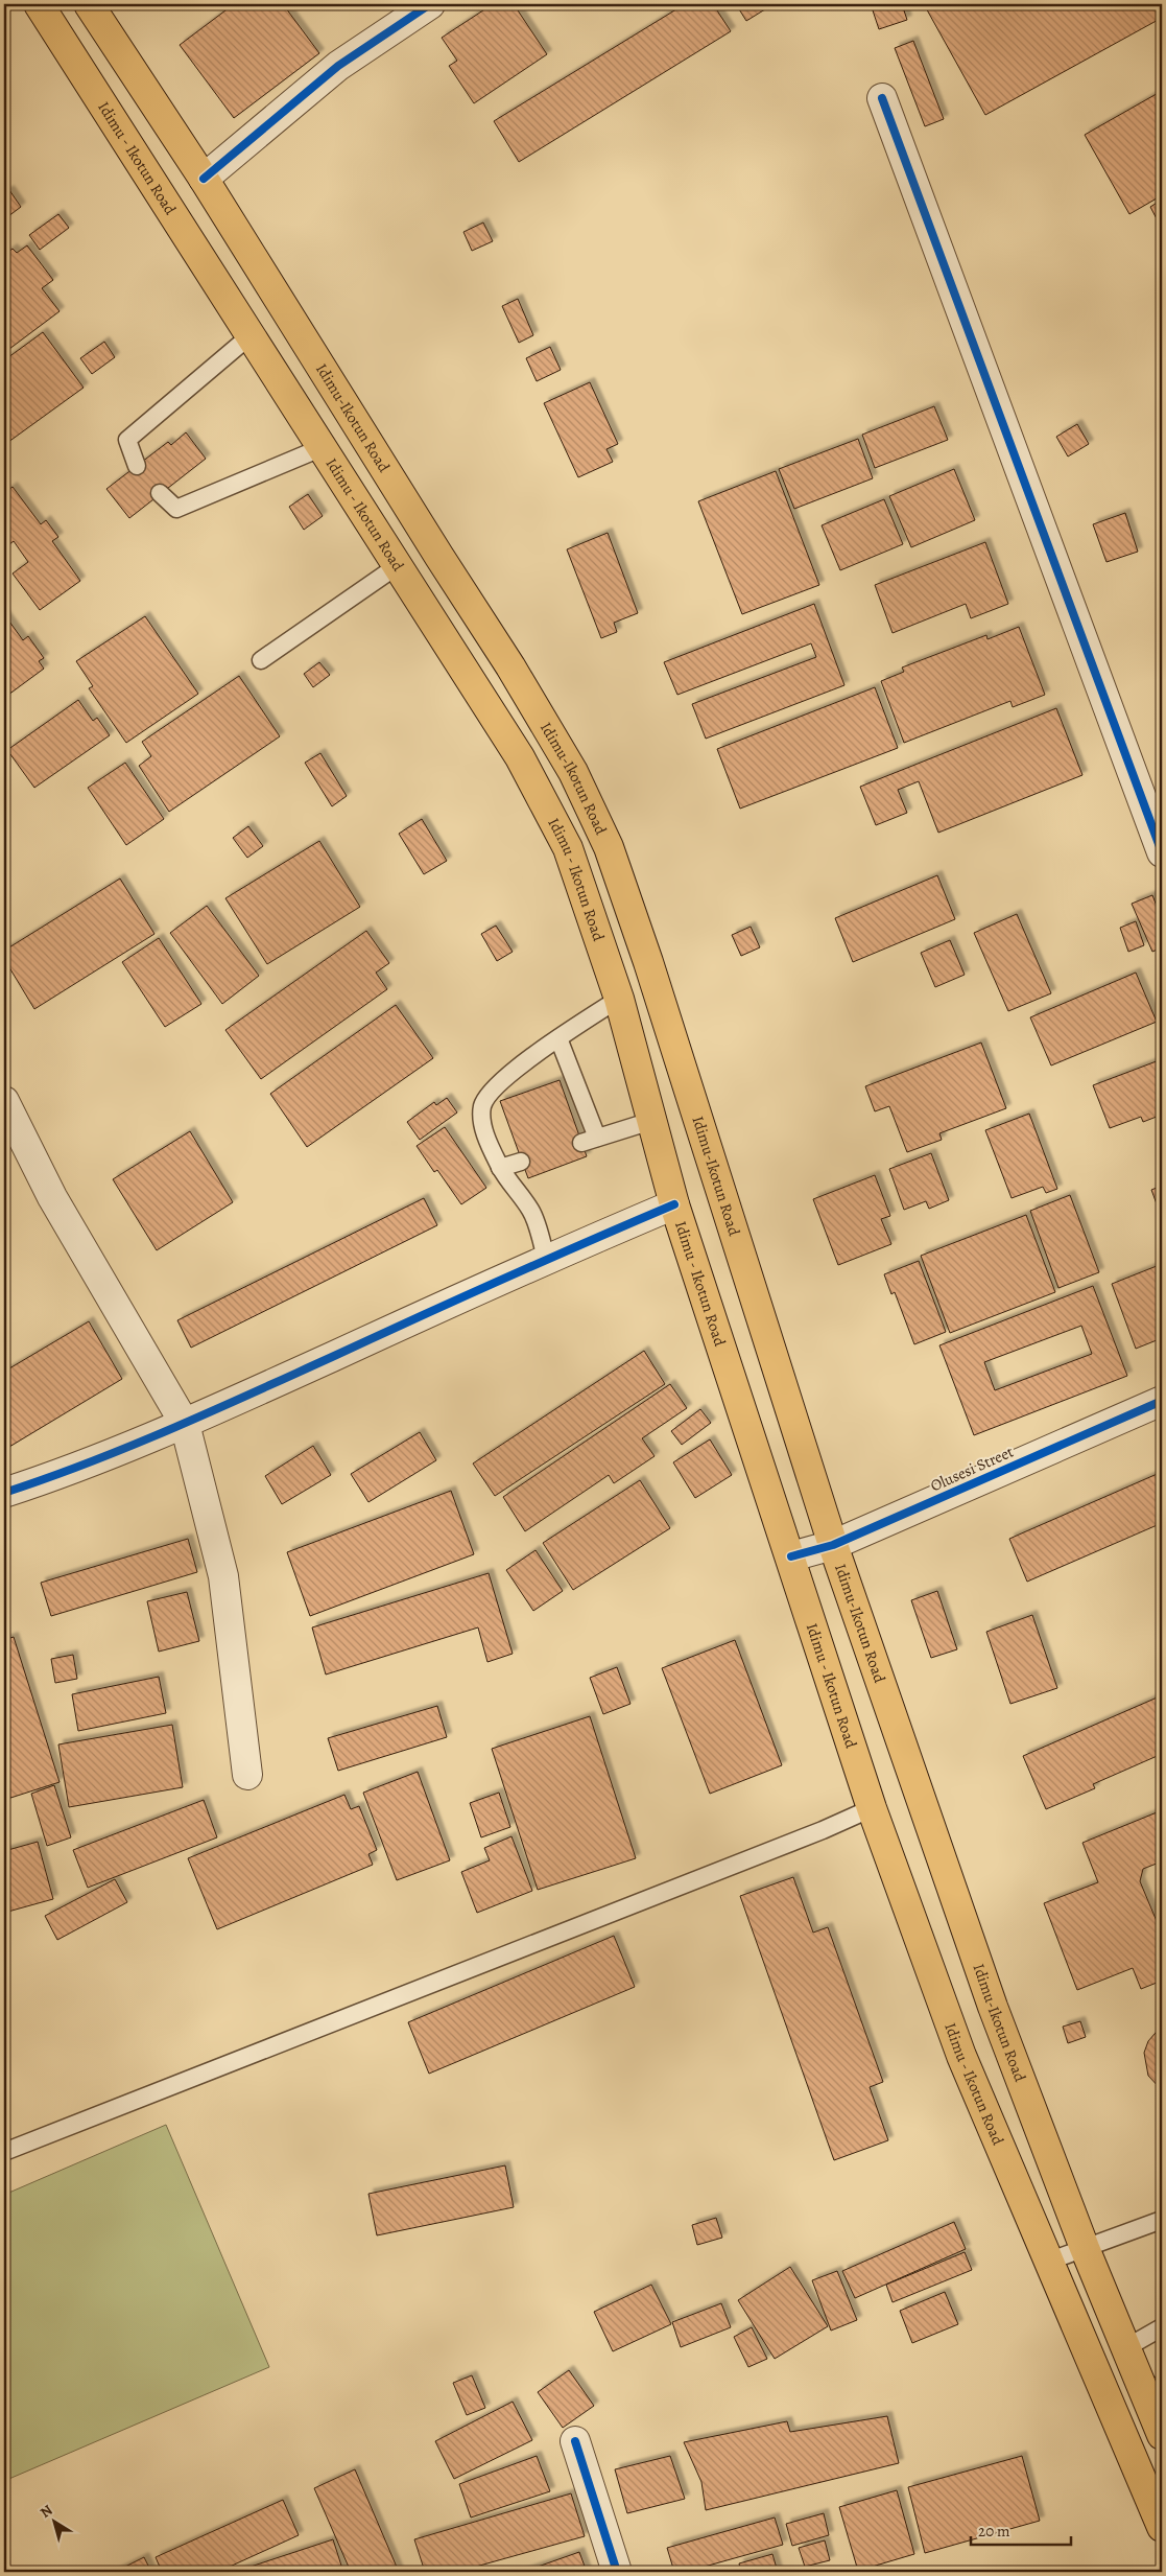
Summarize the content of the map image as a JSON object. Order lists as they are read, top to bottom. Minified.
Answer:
{"streets":{"main road":["Idimu - Ikotun Road","Idimu-Ikotun Road"],"street":["Olusesi Street"]},"crossings":[["Idimu - Ikotun Road","Olusesi Street"],["Idimu-Ikotun Road","Olusesi Street"]],"scale_bar":"20 m","north":"top left"}
